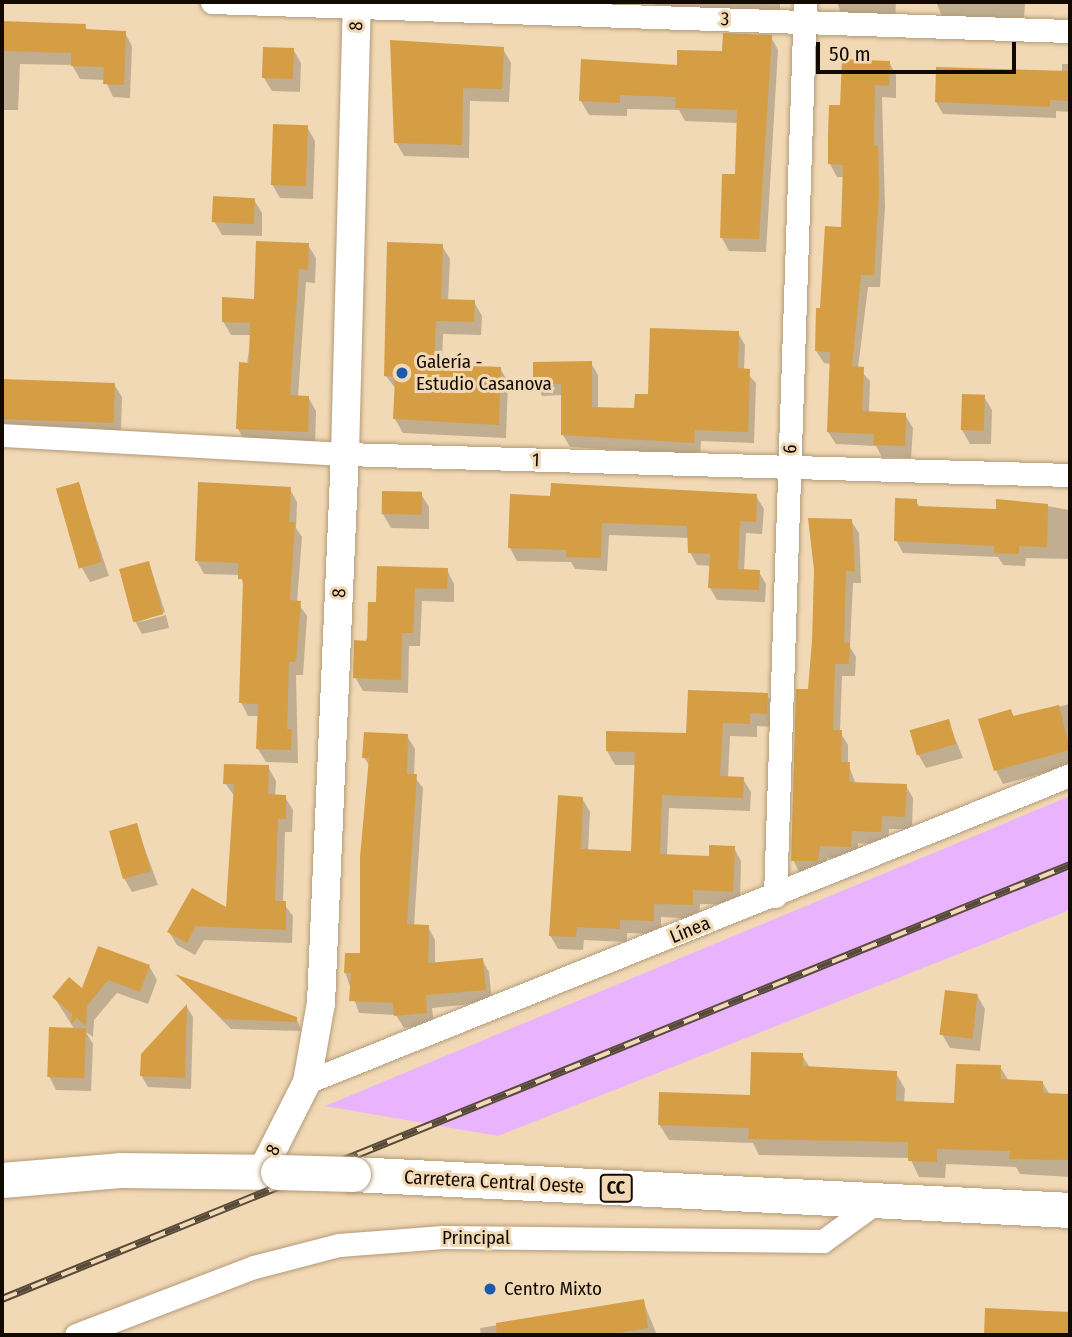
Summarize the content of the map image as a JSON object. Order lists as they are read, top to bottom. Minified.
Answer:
{"streets":{"main road":["Carretera Central Oeste","CC"],"street":["3","8","6","1","Línea","Principal"]},"crossings":[["3","8"],["3","6"],["8","1"],["8","Línea"],["8","Carretera Central Oeste"],["6","1"],["6","Línea"],["Carretera Central Oeste","Principal"]],"places":["Galería - Estudio Casanova","Centro Mixto"],"scale_bar":"50 m"}
